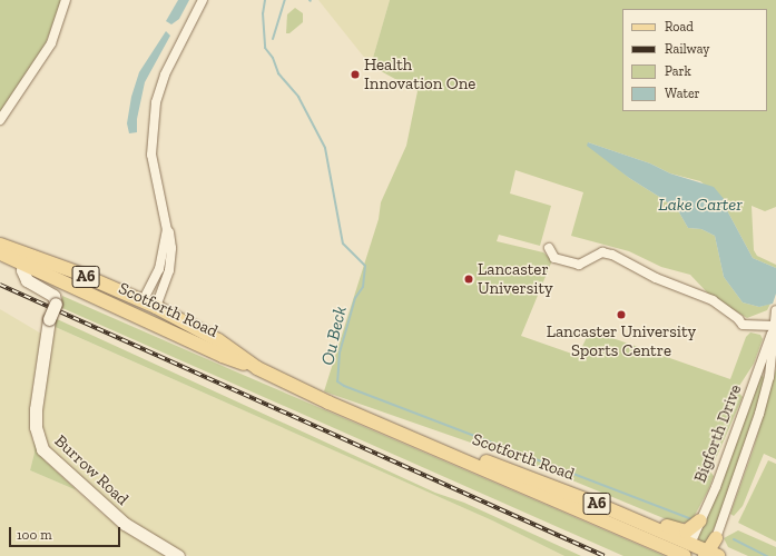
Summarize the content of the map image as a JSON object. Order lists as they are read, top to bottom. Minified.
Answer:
{"streets":{"main road":["A6","Scotforth Road"],"street":["Bigforth Drive","Burrow Road"]},"crossings":[["Scotforth Road","Bigforth Drive"],["Scotforth Road","Burrow Road"]],"water":["Lake Carter","Ou Beck"],"places":["Health Innovation One","Lancaster University","Lancaster University Sports Centre"],"legend":["Road","Railway","Park","Water"],"scale_bar":"100 m"}
